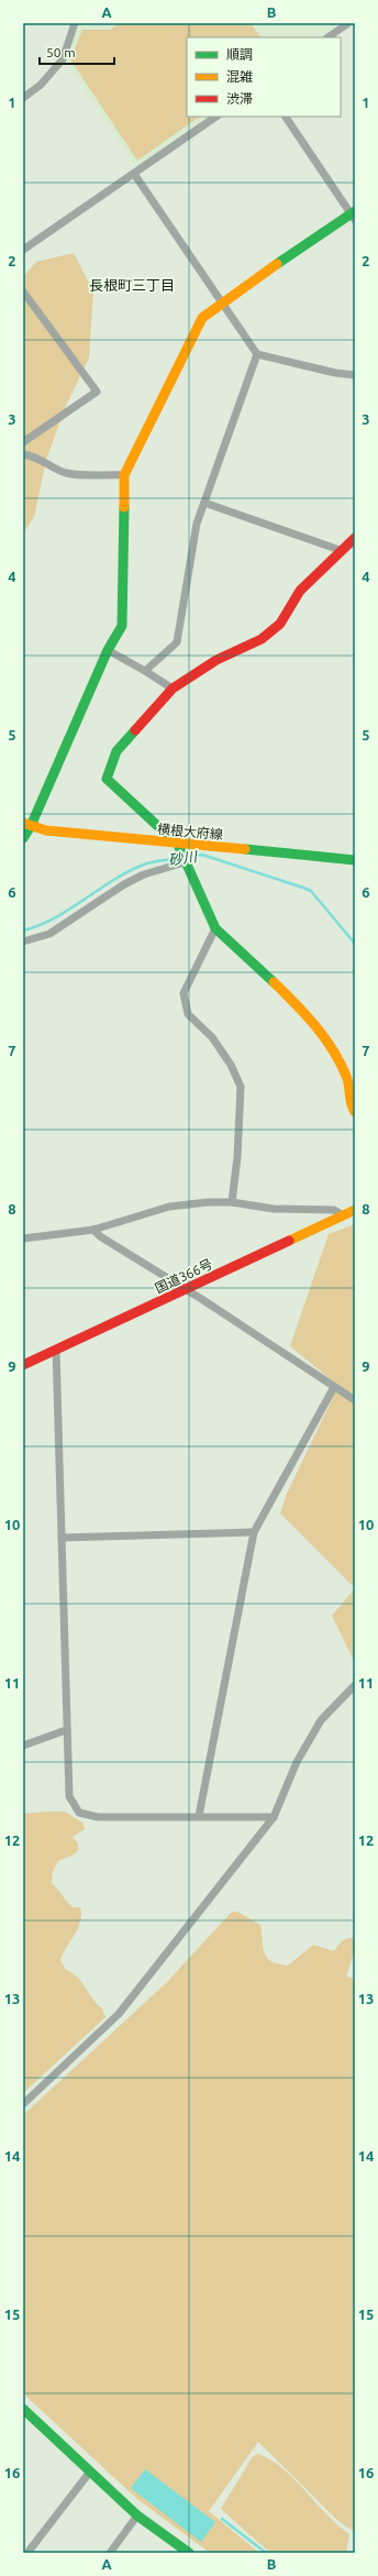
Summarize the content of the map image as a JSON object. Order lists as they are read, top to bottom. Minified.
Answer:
{"streets":{"main road":["横根大府線","国道366号"]},"districts":["長根町三丁目"],"water":["砂川"],"legend":["順調","混雑","渋滞"],"scale_bar":"50 m","grid":{"columns":["A","B"],"rows":["1","2","3","4","5","6","7","8","9","10","11","12","13","14","15","16"]}}
